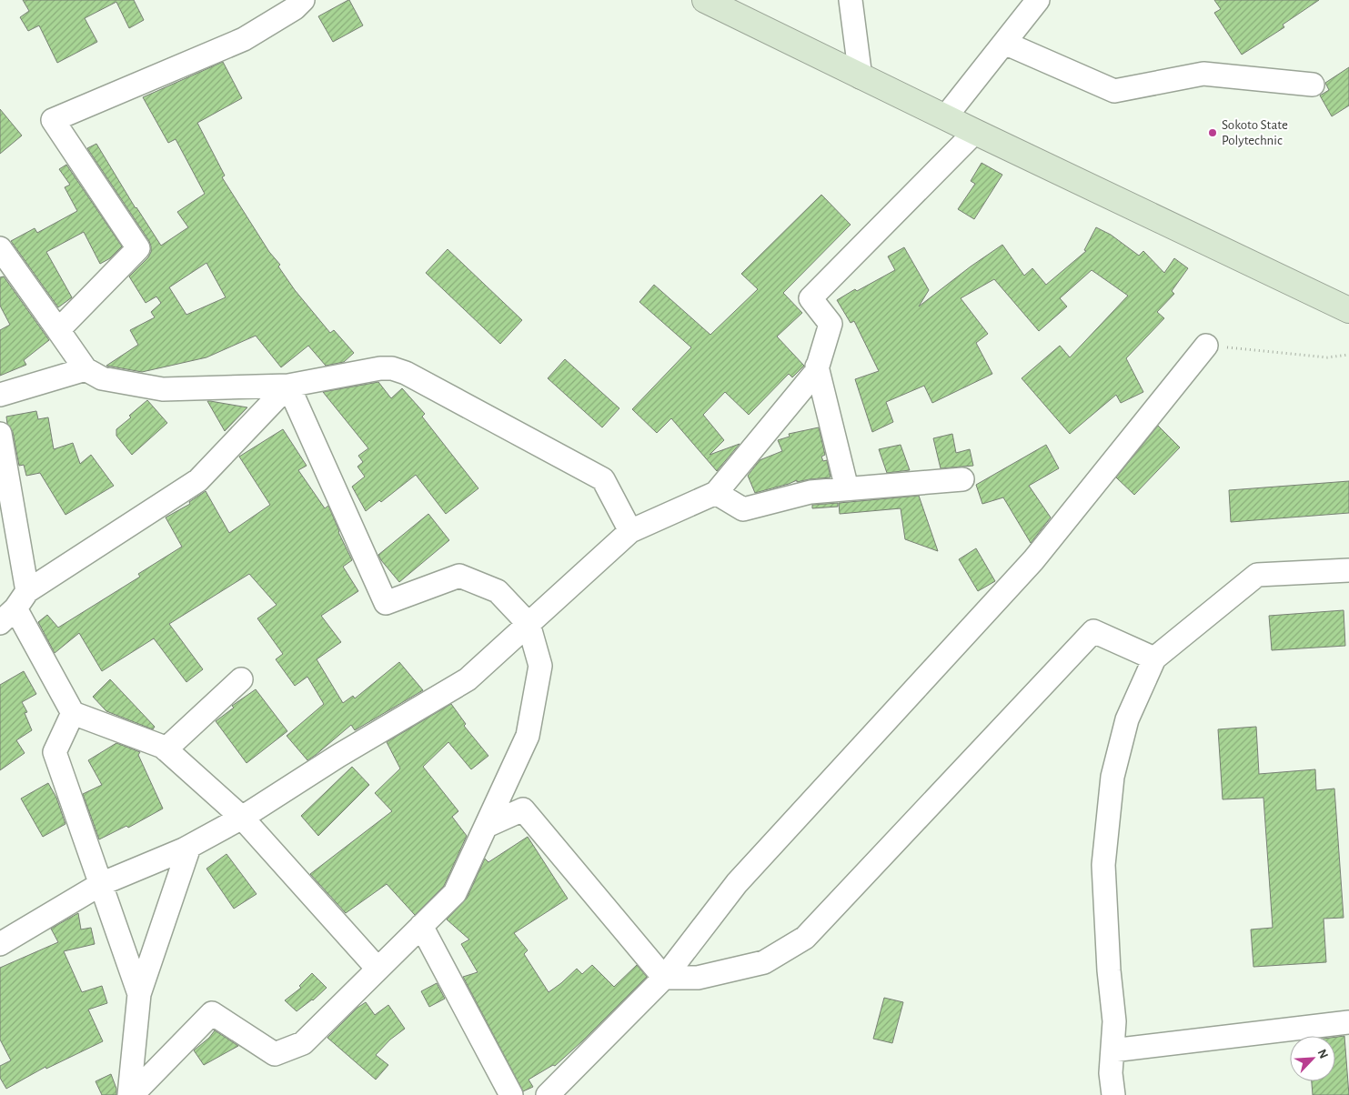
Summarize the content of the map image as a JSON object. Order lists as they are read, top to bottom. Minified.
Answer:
{"places":["Sokoto State Polytechnic"],"north":"top right"}
